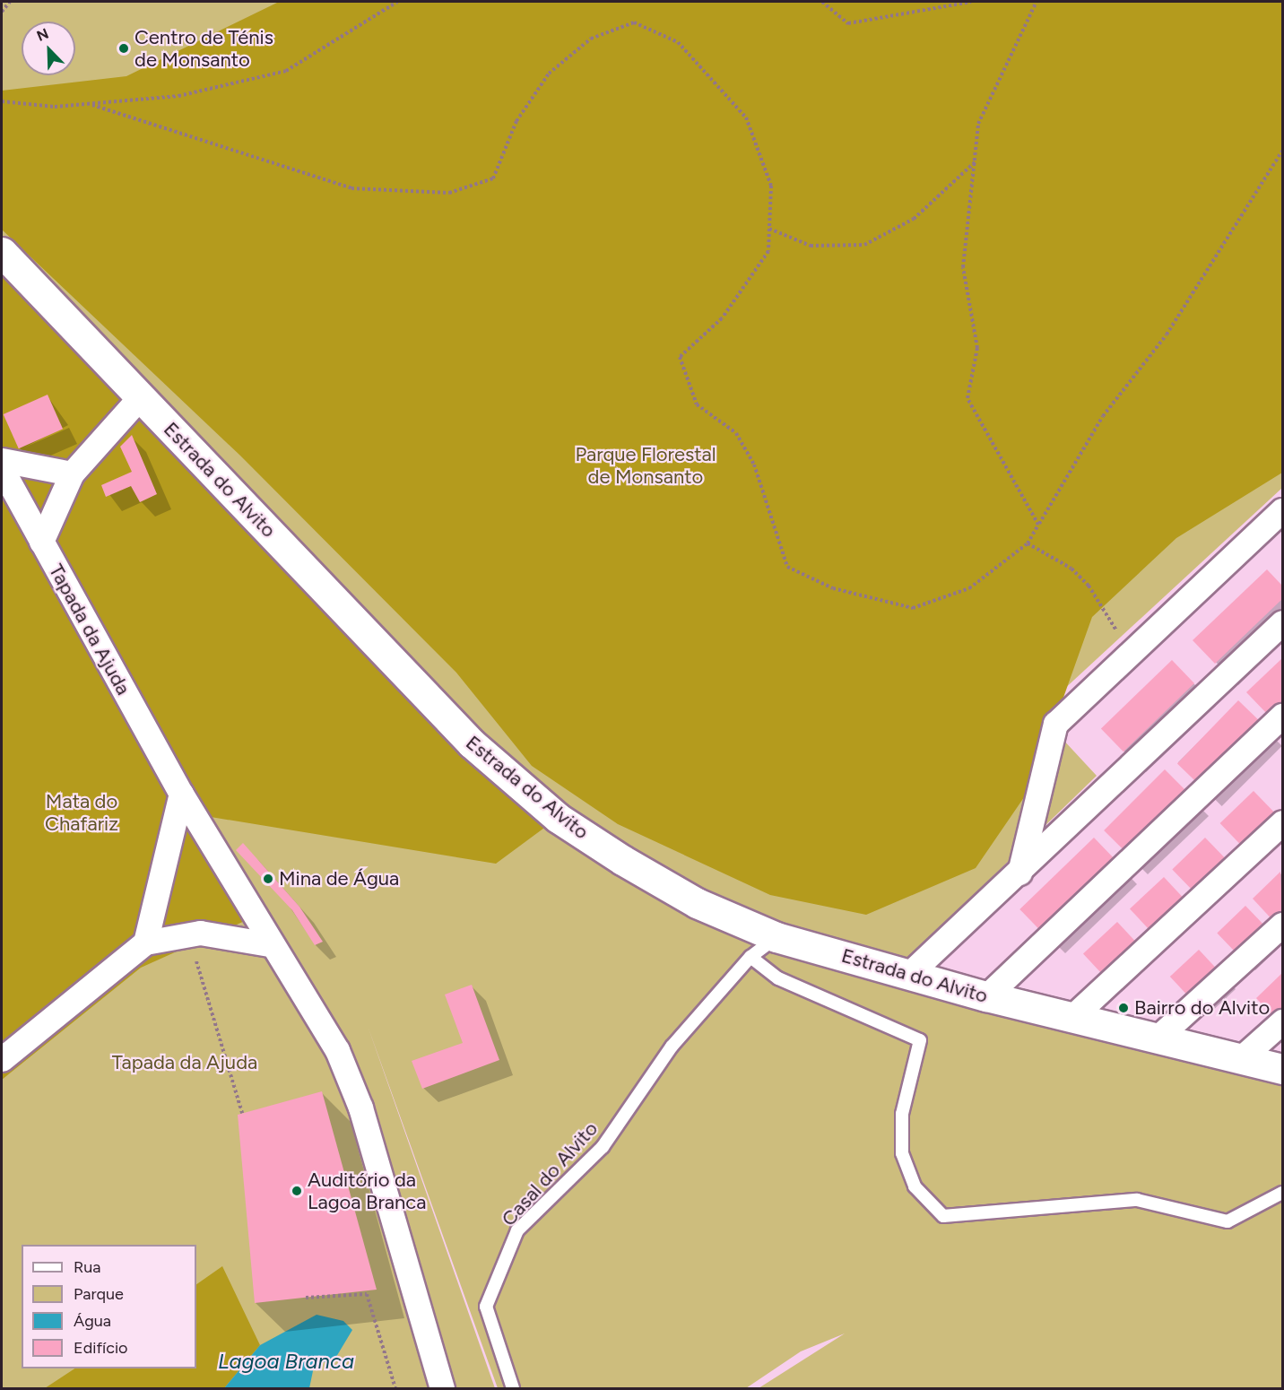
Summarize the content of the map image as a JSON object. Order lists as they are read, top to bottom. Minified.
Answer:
{"streets":{"street":["Estrada do Alvito","Tapada da Ajuda"],"lane":["Casal do Alvito"]},"crossings":[["Estrada do Alvito","Tapada da Ajuda"],["Estrada do Alvito","Casal do Alvito"]],"water":["Lagoa Branca"],"parks":["Parque Florestal de Monsanto","Mata do Chafariz","Tapada da Ajuda"],"places":["Centro de Ténis de Monsanto","Mina de Água","Bairro do Alvito","Auditório da Lagoa Branca"],"legend":["Rua","Parque","Água","Edifício"],"north":"top left"}
